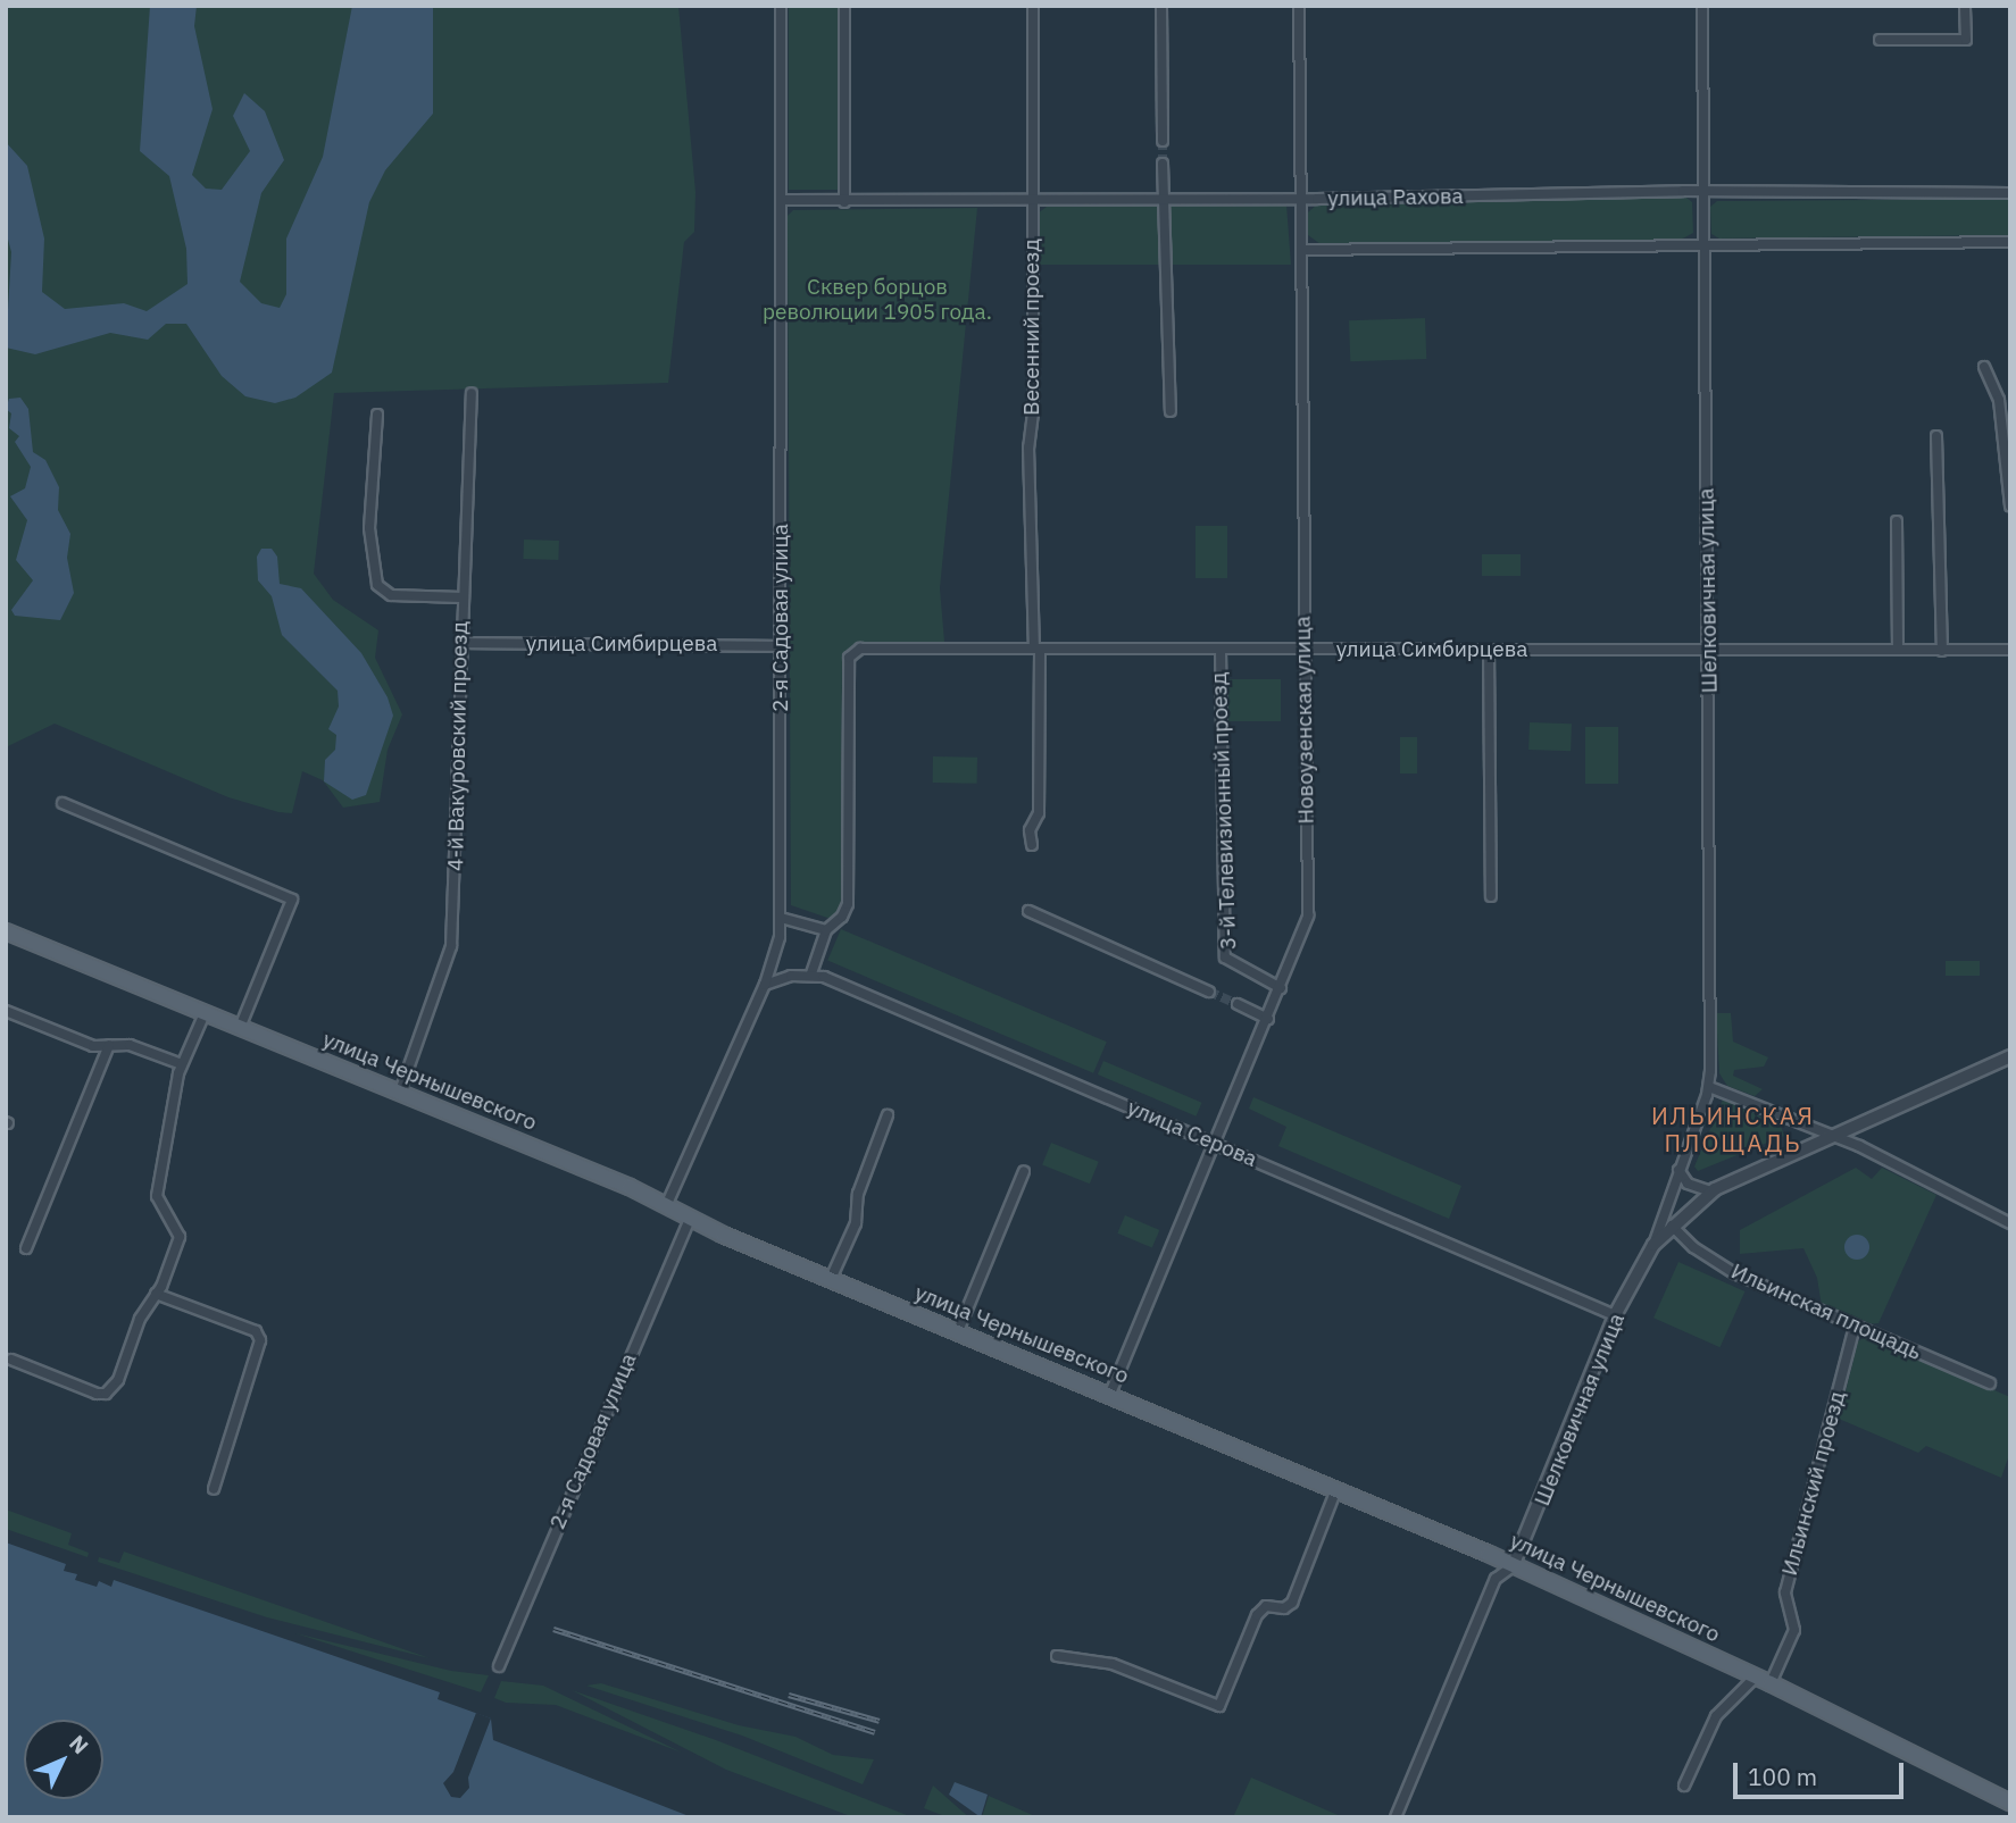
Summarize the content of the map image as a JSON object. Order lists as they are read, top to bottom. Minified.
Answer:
{"streets":{"main road":["улица Чернышевского"],"street":["улица Рахова","Весенний проезд","Шелковичная улица","2-я Садовая улица","улица Симбирцева","Новоузенская улица","4-й Вакуровский проезд","3-й Телевизионный проезд","улица Серова","Ильинская площадь","Ильинский проезд"]},"crossings":[["улица Рахова","Весенний проезд"],["улица Рахова","Шелковичная улица"],["улица Рахова","2-я Садовая улица"],["улица Рахова","Новоузенская улица"],["Весенний проезд","улица Симбирцева"],["Шелковичная улица","улица Симбирцева"],["Шелковичная улица","улица Чернышевского"],["Шелковичная улица","улица Серова"],["2-я Садовая улица","улица Симбирцева"],["2-я Садовая улица","улица Чернышевского"],["улица Симбирцева","Новоузенская улица"],["улица Симбирцева","4-й Вакуровский проезд"],["улица Симбирцева","3-й Телевизионный проезд"],["Новоузенская улица","3-й Телевизионный проезд"],["Новоузенская улица","улица Чернышевского"],["Новоузенская улица","улица Серова"],["4-й Вакуровский проезд","улица Чернышевского"],["улица Чернышевского","Ильинский проезд"],["Ильинская площадь","Ильинский проезд"]],"districts":["ИЛЬИНСКАЯ ПЛОЩАДЬ"],"parks":["Сквер борцов революции 1905 года."],"scale_bar":"100 m","north":"top right"}
